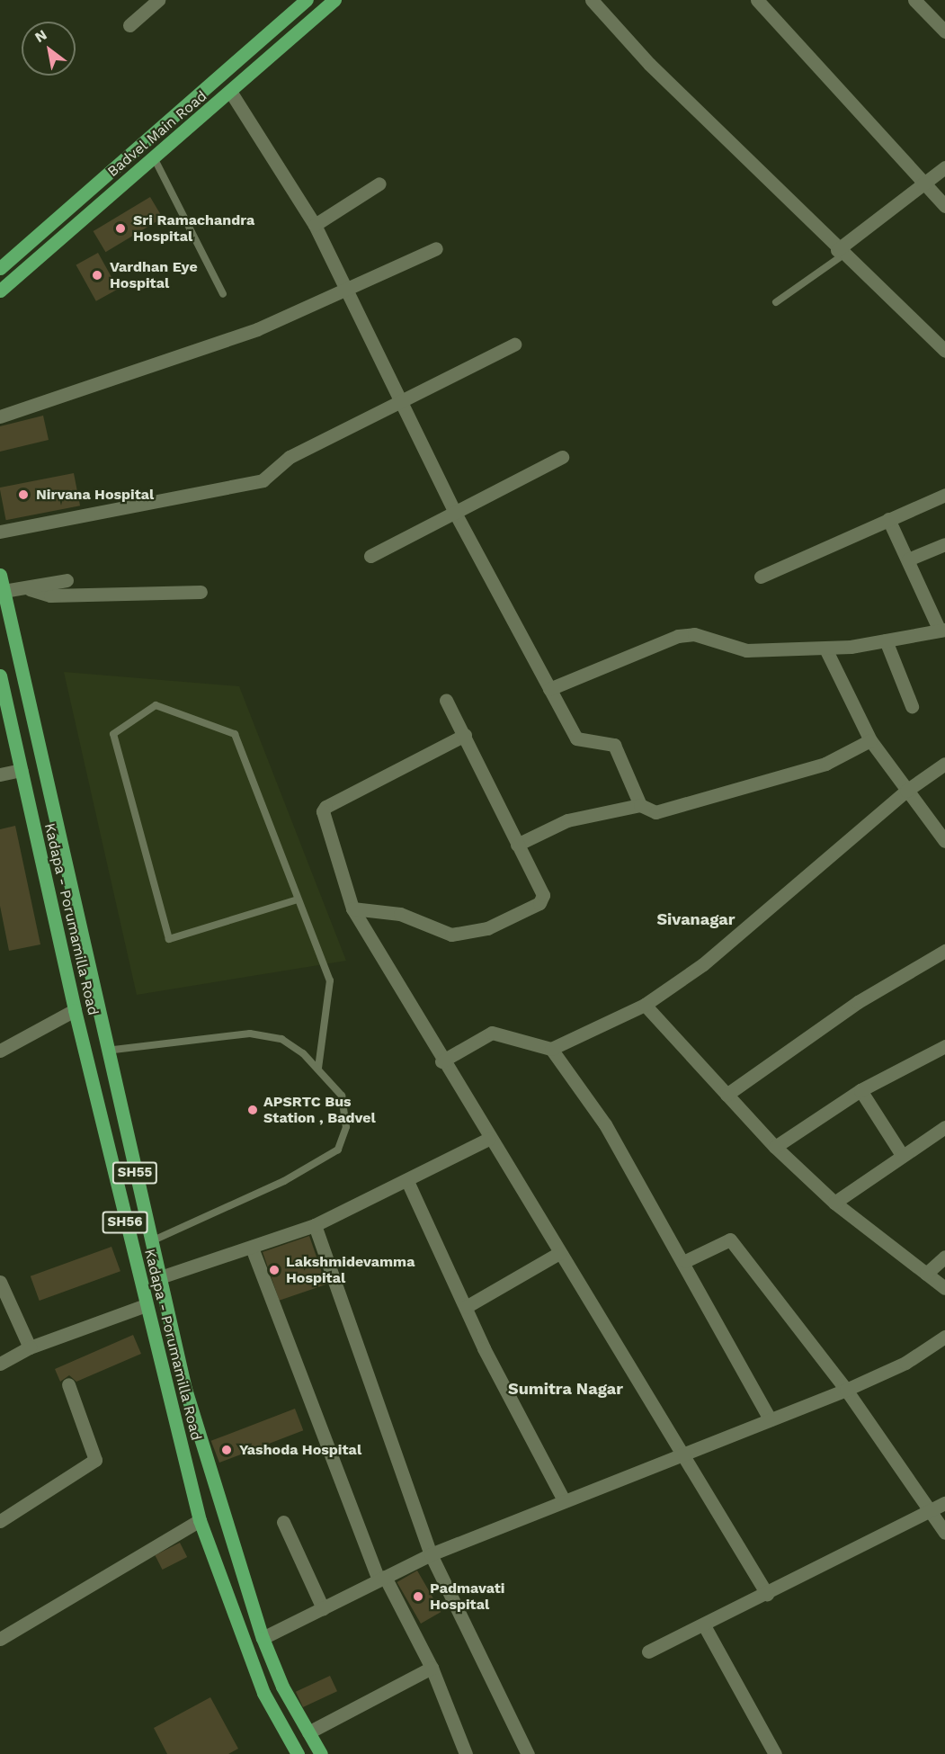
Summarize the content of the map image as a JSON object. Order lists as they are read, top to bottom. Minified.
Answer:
{"streets":{"main road":["Badvel Main Road","Kadapa - Porumamilla Road","SH55","SH56"]},"districts":["Sivanagar","Sumitra Nagar"],"places":["Sri Ramachandra Hospital","Vardhan Eye Hospital","Nirvana Hospital","APSRTC Bus Station , Badvel","Lakshmidevamma Hospital","Yashoda Hospital","Padmavati Hospital"],"north":"top left"}
